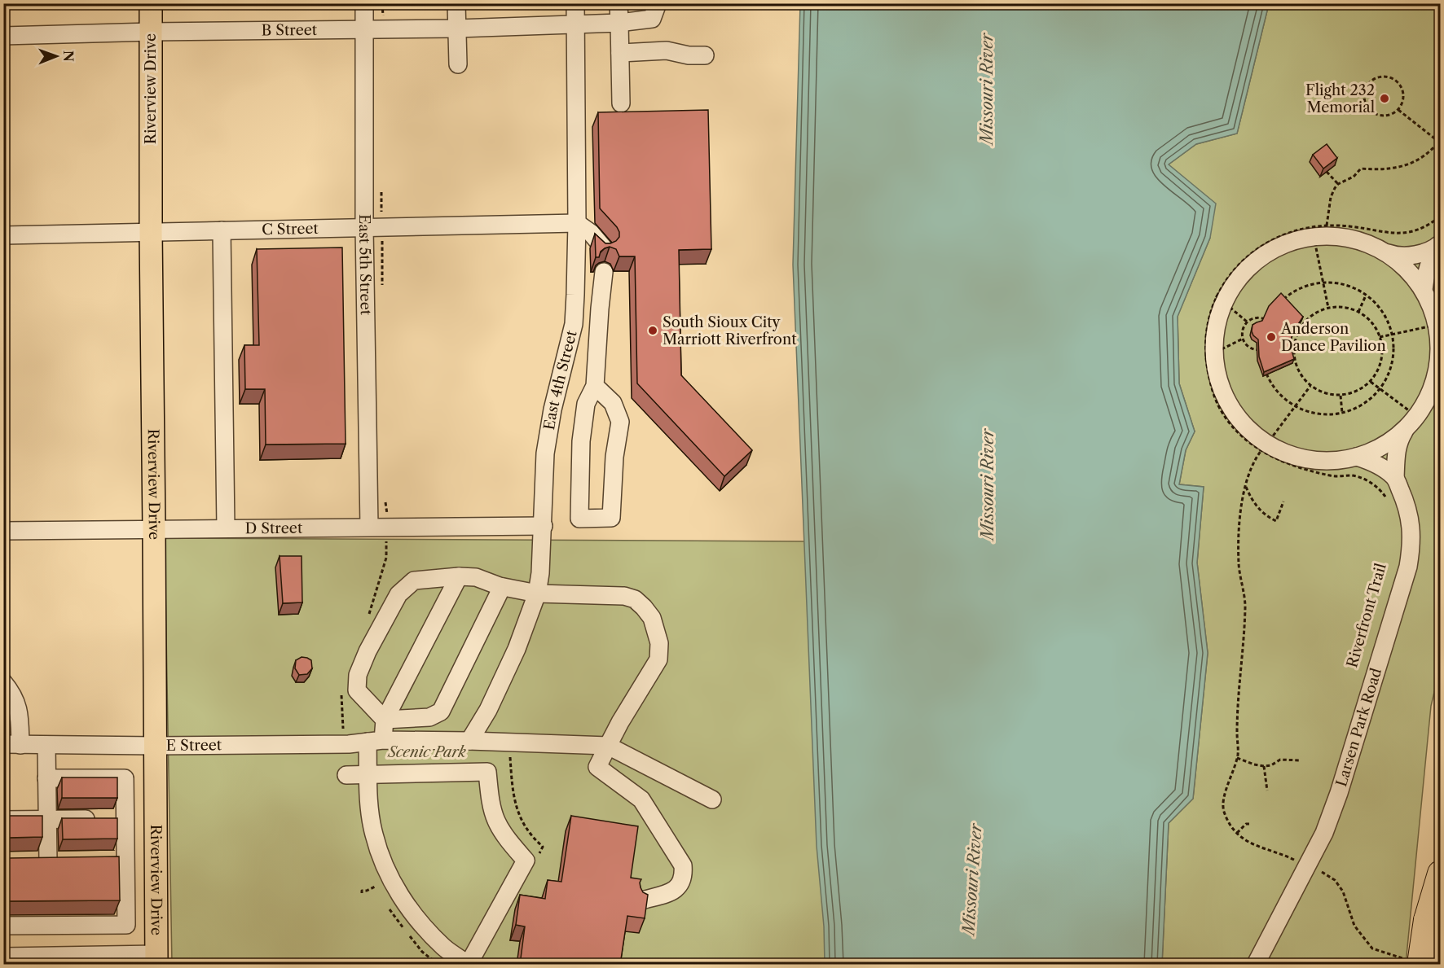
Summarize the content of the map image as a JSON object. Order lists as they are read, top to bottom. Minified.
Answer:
{"streets":{"main road":["Riverview Drive"],"street":["B Street","C Street","East 5th Street","East 4th Street","D Street","Larsen Park Road","E Street"]},"crossings":[["B Street","Riverview Drive"],["B Street","East 5th Street"],["B Street","East 4th Street"],["Riverview Drive","C Street"],["Riverview Drive","D Street"],["Riverview Drive","E Street"],["C Street","East 5th Street"],["C Street","East 4th Street"],["East 5th Street","D Street"],["East 4th Street","D Street"],["East 4th Street","E Street"]],"water":["Missouri River"],"parks":["Scenic Park"],"places":["Flight 232 Memorial","South Sioux City Marriott Riverfront","Anderson Dance Pavilion"],"north":"right"}
